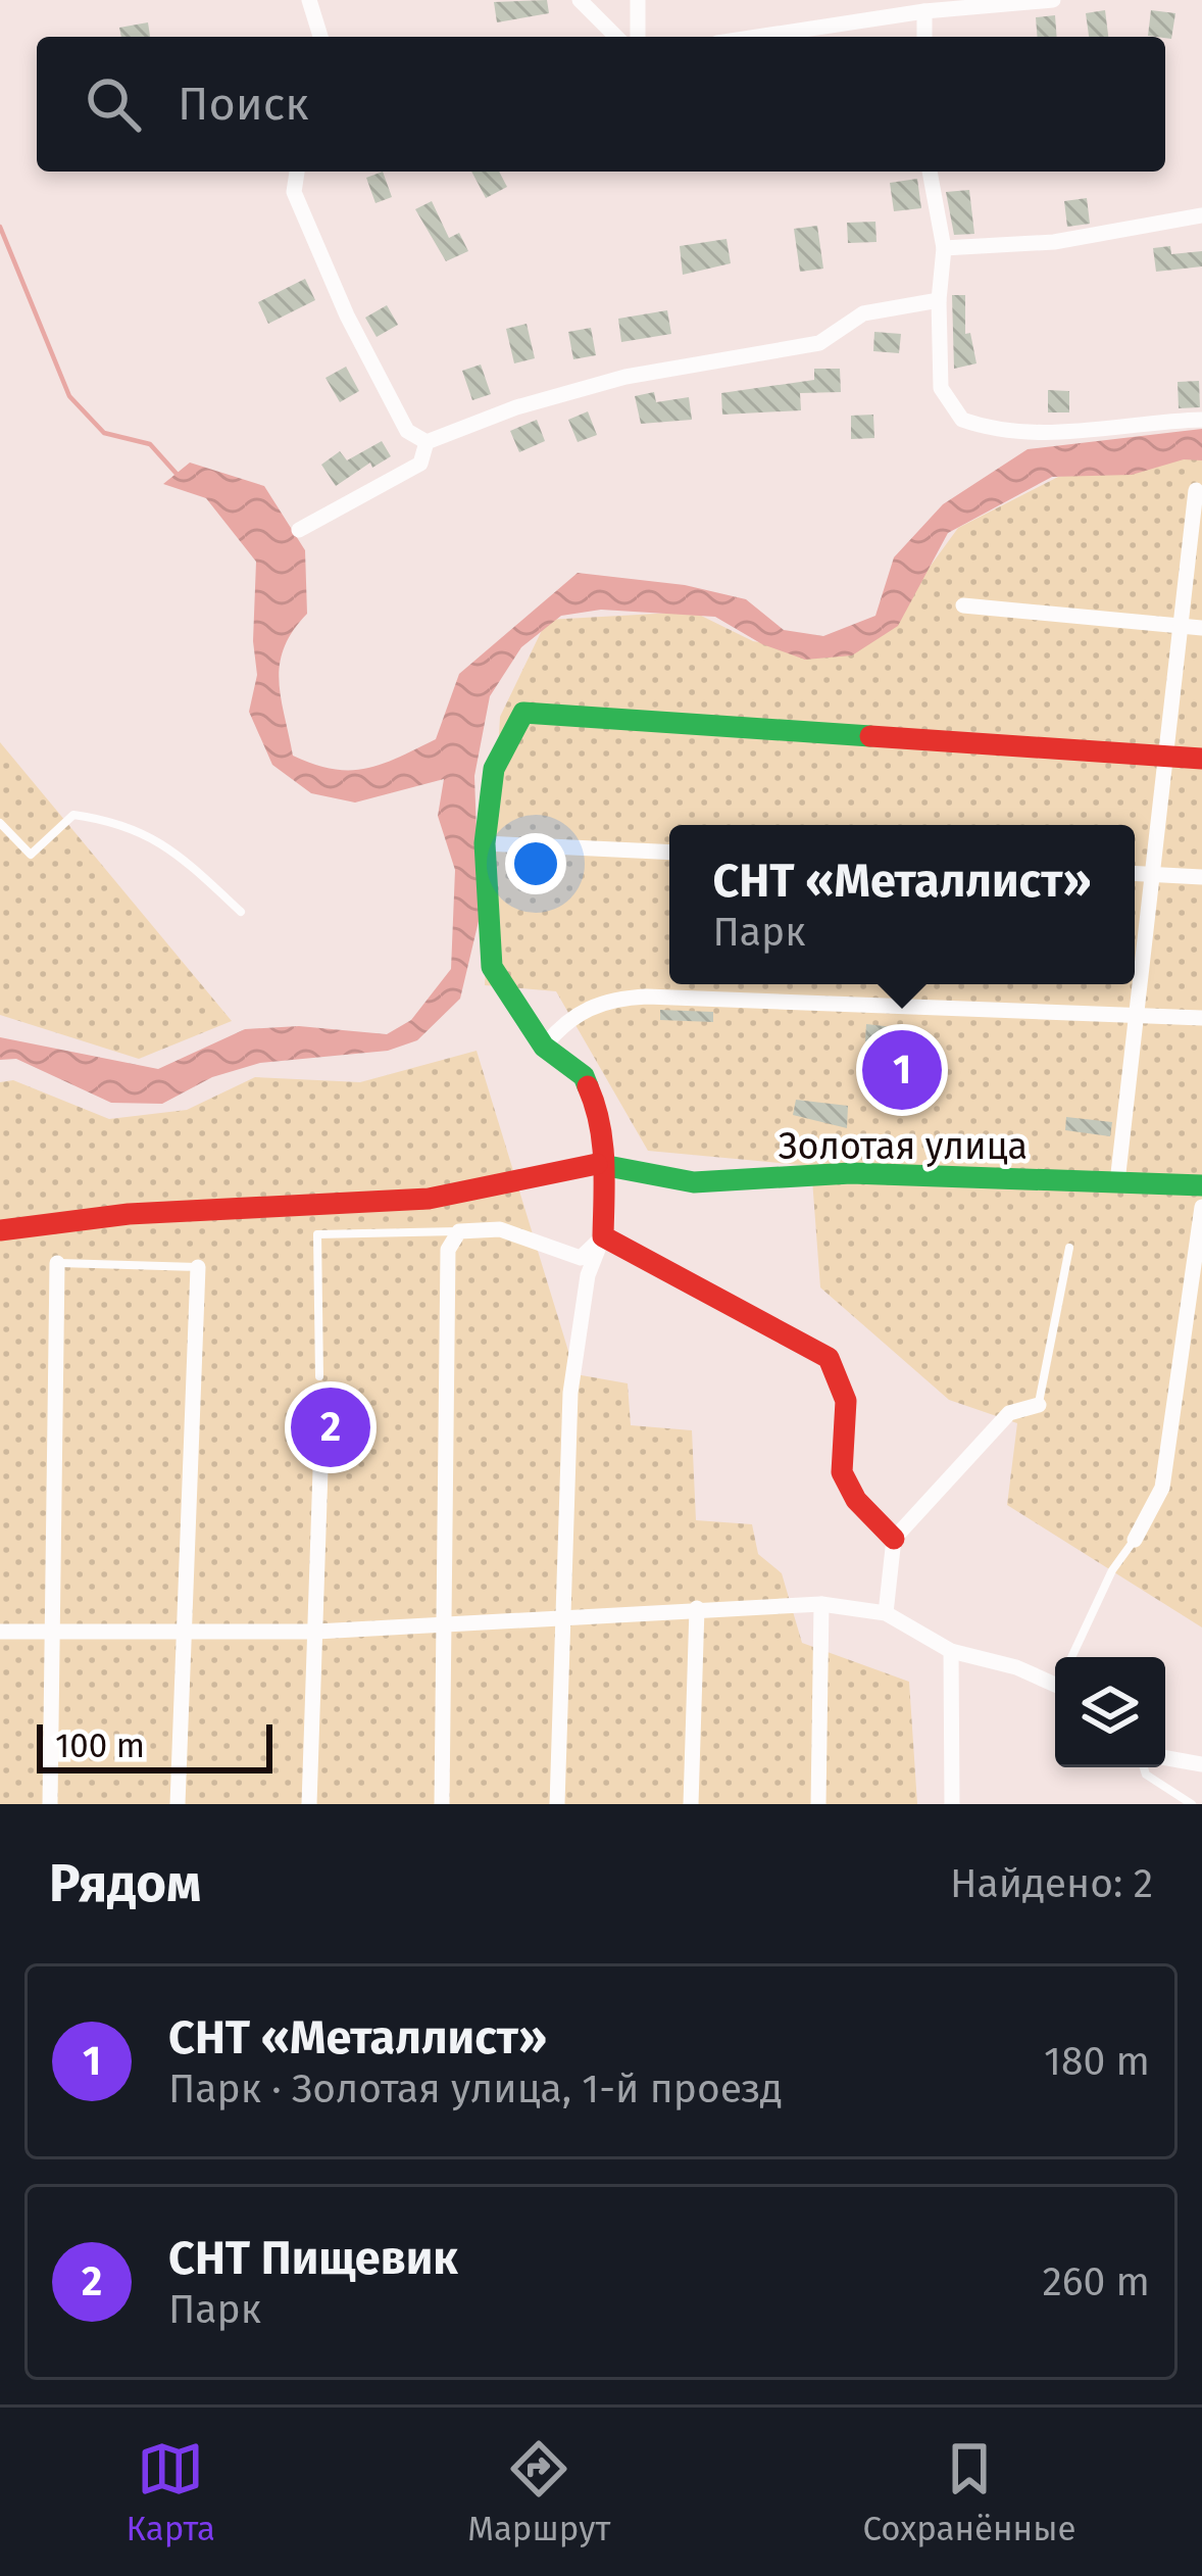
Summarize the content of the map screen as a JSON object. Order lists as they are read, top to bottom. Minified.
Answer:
{"streets":{"street":["Золотая улица"]},"scale_bar":"100 m","page":{"search":"Поиск","popup":["СНТ «Металлист»","Парк"],"pins":["1","2"],"scale":"100 m","heading":["Рядом","Найдено: 2"],"list":[{"mark":"1","name":"СНТ «Металлист»","note":"Парк · Золотая улица, 1-й проезд","value":"180 m"},{"mark":"2","name":"СНТ Пищевик","note":"Парк","value":"260 m"}],"nav":["Карта","Маршрут","Сохранённые"]}}
